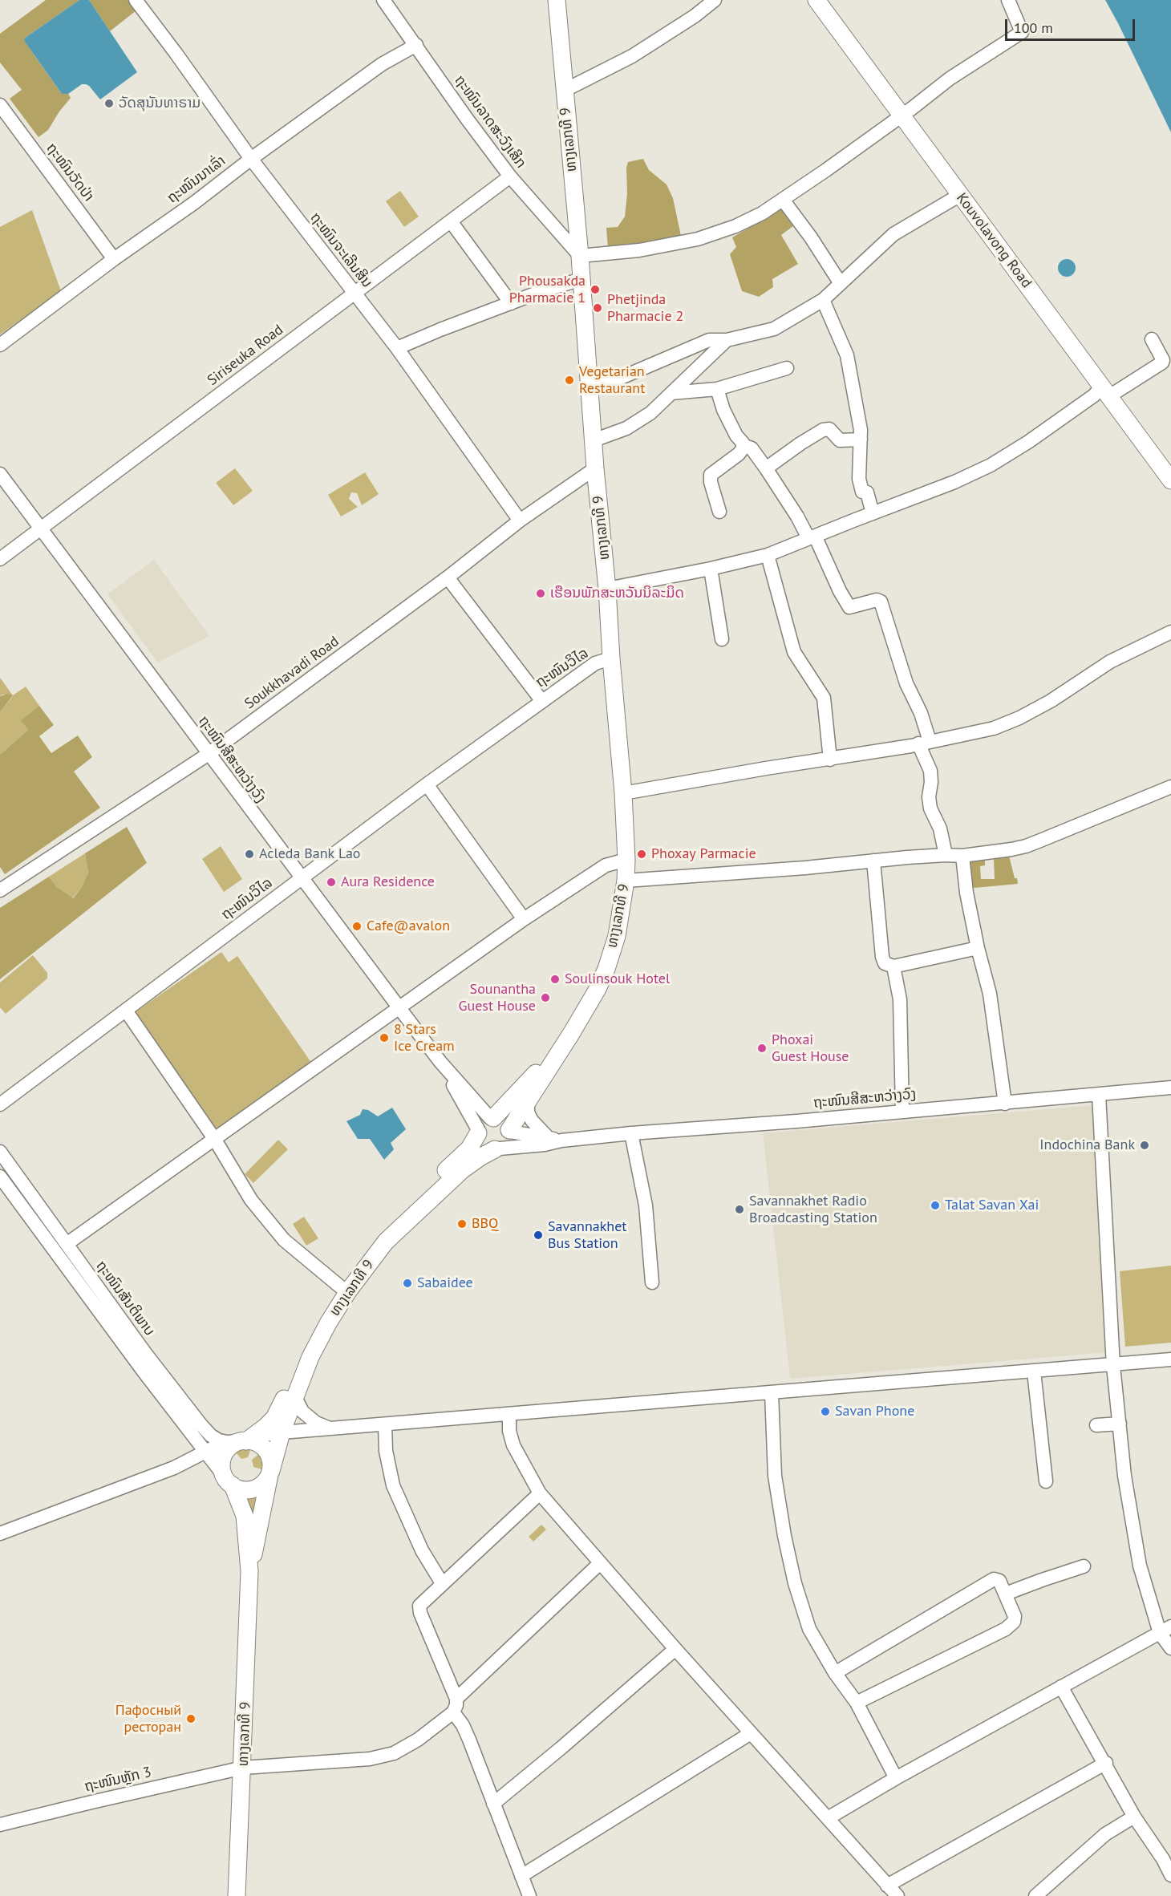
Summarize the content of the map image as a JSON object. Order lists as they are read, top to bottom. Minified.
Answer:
{"streets":{"main road":["ທາງເລກທີ 9","Kouvolavong Road"],"street":["ຖະໜົນລາດສະວົງເສິກ","ຖະໜົນວັດປ່າ","ຖະໜົນນາເລົ່າ","ຖະໜົນຈະເລີນສິນ","Siriseuka Road","ຖະໜົນວິໄລ","Soukkhavadi Road","ຖະໜົນສີສະຫວ່າງວົງ","ຖະໜົນສັນຕິພາບ","ຖະໜົນຫຼັກ 3"]},"crossings":[["ຖະໜົນລາດສະວົງເສິກ","ທາງເລກທີ 9"],["ຖະໜົນລາດສະວົງເສິກ","ຖະໜົນນາເລົ່າ"],["ຖະໜົນລາດສະວົງເສິກ","Siriseuka Road"],["ທາງເລກທີ 9","ຖະໜົນວິໄລ"],["ທາງເລກທີ 9","Soukkhavadi Road"],["ທາງເລກທີ 9","ຖະໜົນສີສະຫວ່າງວົງ"],["ທາງເລກທີ 9","ຖະໜົນສັນຕິພາບ"],["ທາງເລກທີ 9","ຖະໜົນຫຼັກ 3"],["ຖະໜົນວັດປ່າ","ຖະໜົນນາເລົ່າ"],["ຖະໜົນນາເລົ່າ","ຖະໜົນຈະເລີນສິນ"],["ຖະໜົນຈະເລີນສິນ","Siriseuka Road"],["ຖະໜົນຈະເລີນສິນ","Soukkhavadi Road"],["Siriseuka Road","ຖະໜົນສີສະຫວ່າງວົງ"],["ຖະໜົນວິໄລ","ຖະໜົນສີສະຫວ່າງວົງ"],["Soukkhavadi Road","ຖະໜົນສີສະຫວ່າງວົງ"]],"places":["ວັດສຸນັນທາຣາມ","Phousakda Pharmacie 1","Phetjinda Pharmacie 2","Vegetarian Restaurant","ເຮືອນພັກສະຫວັນນິລະມິດ","Acleda Bank Lao","Phoxay Parmacie","Aura Residence","Cafe@avalon","Soulinsouk Hotel","Sounantha Guest House","8 Stars Ice Cream","Phoxai Guest House","Indochina Bank","Talat Savan Xai","Savannakhet Radio Broadcasting Station","BBQ","Savannakhet Bus Station","Sabaidee","Savan Phone","Пафосный ресторан"],"scale_bar":"100 m"}
